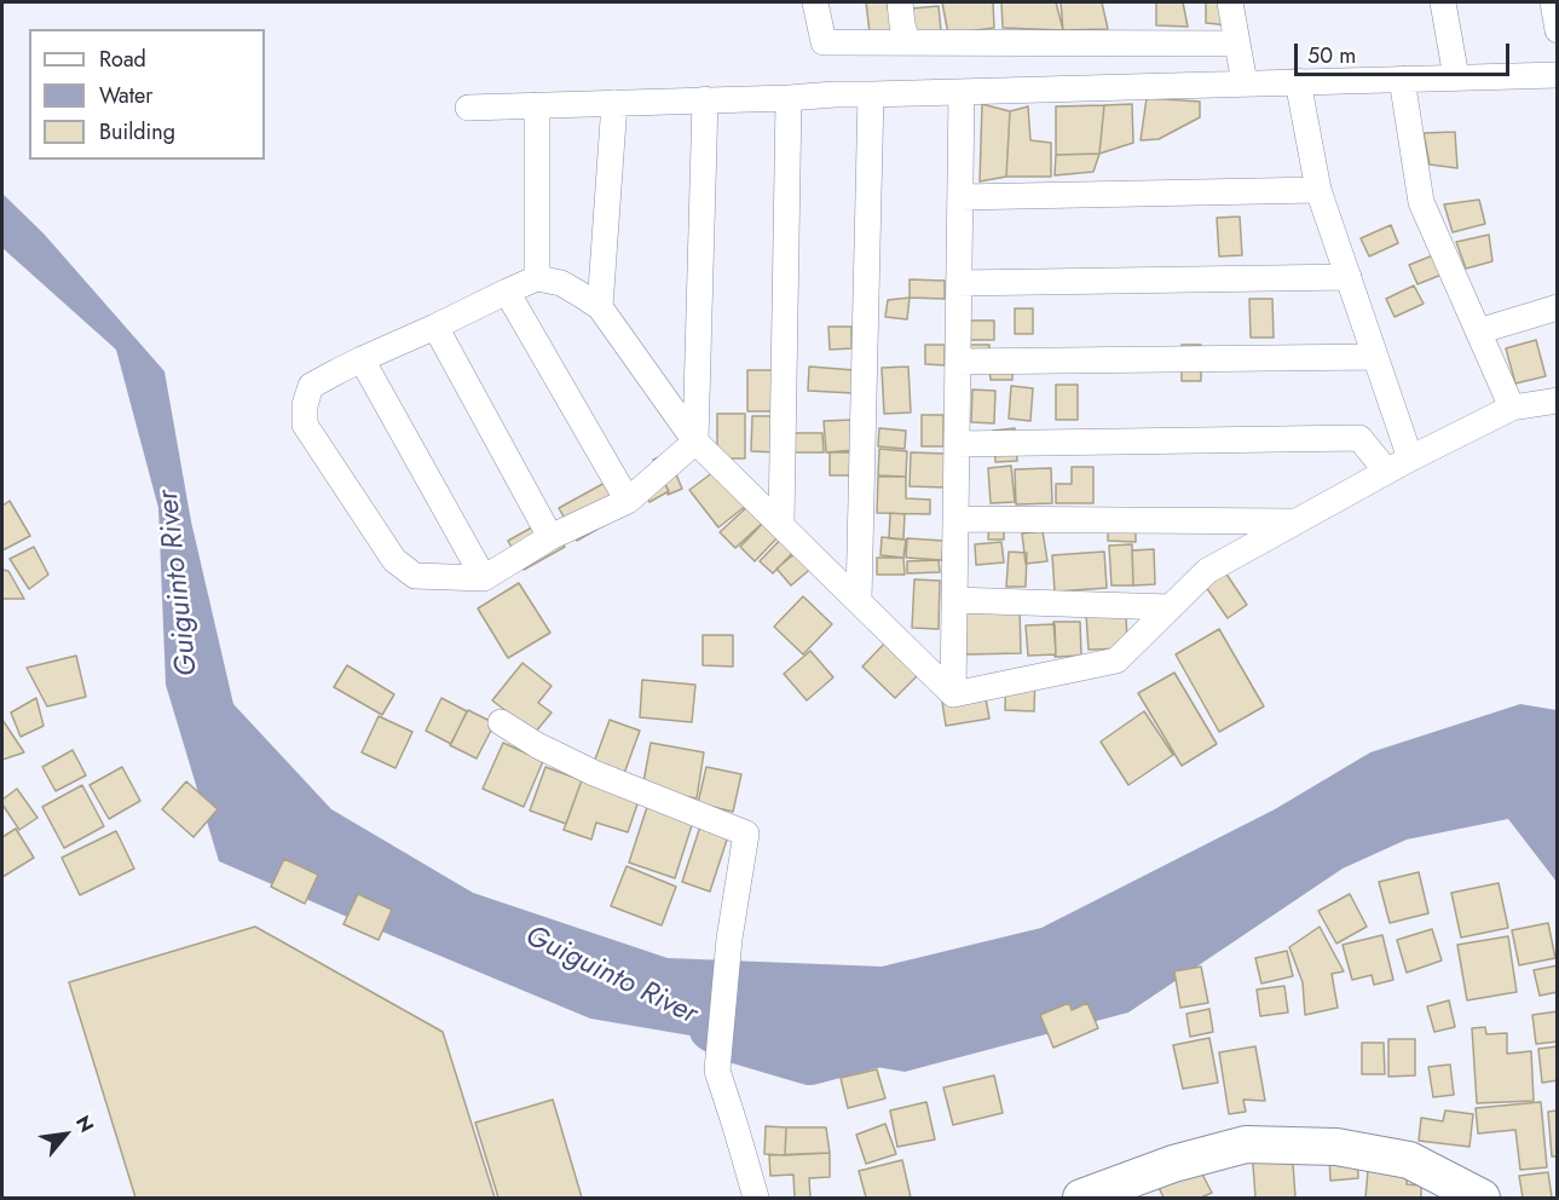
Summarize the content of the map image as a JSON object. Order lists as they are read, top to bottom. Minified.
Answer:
{"water":["Guiguinto River"],"legend":["Road","Water","Building"],"scale_bar":"50 m","north":"top right"}
